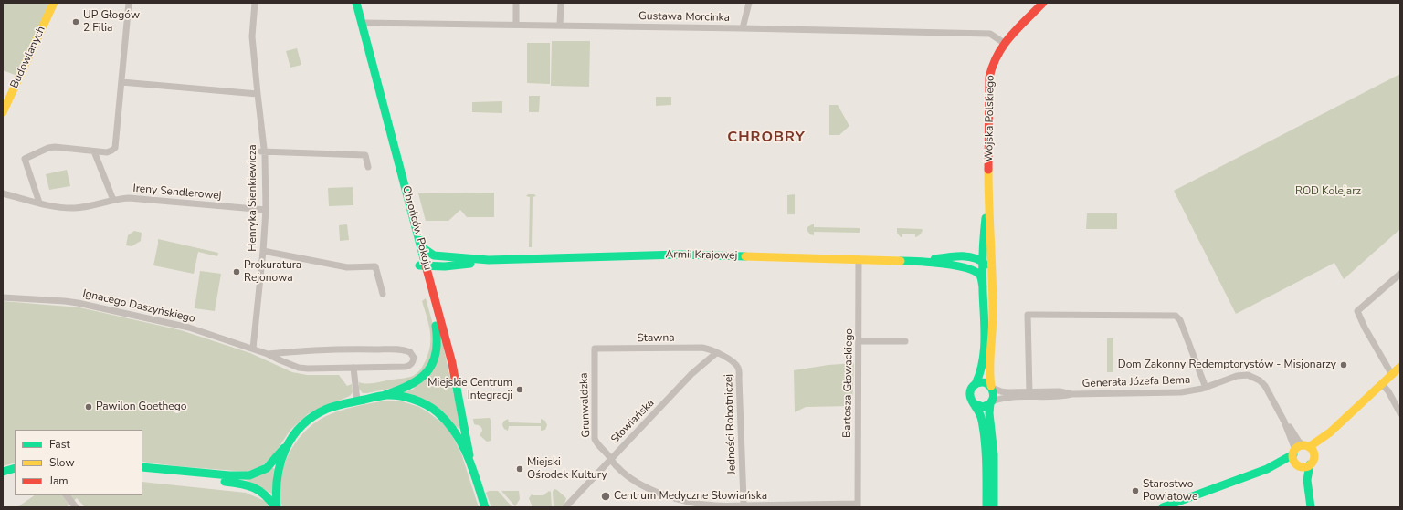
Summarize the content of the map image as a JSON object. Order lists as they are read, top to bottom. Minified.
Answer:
{"streets":{"street":["Gustawa Morcinka","Budowlanych","Wojska Polskiego","Ireny Sendlerowej","Henryka Sienkiewicza","Obrońców Pokoju","Armii Krajowej","Ignacego Daszyńskiego","Stawna","Generała Józefa Bema","Bartosza Głowackiego","Grunwaldzka","Słowiańska","Jedności Robotniczej"]},"crossings":[["Gustawa Morcinka","Wojska Polskiego"],["Gustawa Morcinka","Obrońców Pokoju"],["Wojska Polskiego","Armii Krajowej"],["Wojska Polskiego","Generała Józefa Bema"],["Ireny Sendlerowej","Henryka Sienkiewicza"],["Henryka Sienkiewicza","Ignacego Daszyńskiego"],["Obrońców Pokoju","Armii Krajowej"],["Armii Krajowej","Bartosza Głowackiego"],["Stawna","Grunwaldzka"],["Stawna","Słowiańska"],["Stawna","Jedności Robotniczej"],["Bartosza Głowackiego","Grunwaldzka"],["Grunwaldzka","Słowiańska"],["Grunwaldzka","Jedności Robotniczej"],["Słowiańska","Jedności Robotniczej"]],"districts":["CHROBRY"],"parks":["ROD Kolejarz"],"places":["UP Głogów 2 Filia","Prokuratura Rejonowa","Dom Zakonny Redemptorystów - Misjonarzy","Miejskie Centrum Integracji","Pawilon Goethego","Miejski Ośrodek Kultury","Starostwo Powiatowe","Centrum Medyczne Słowiańska"],"legend":["Fast","Slow","Jam"]}
